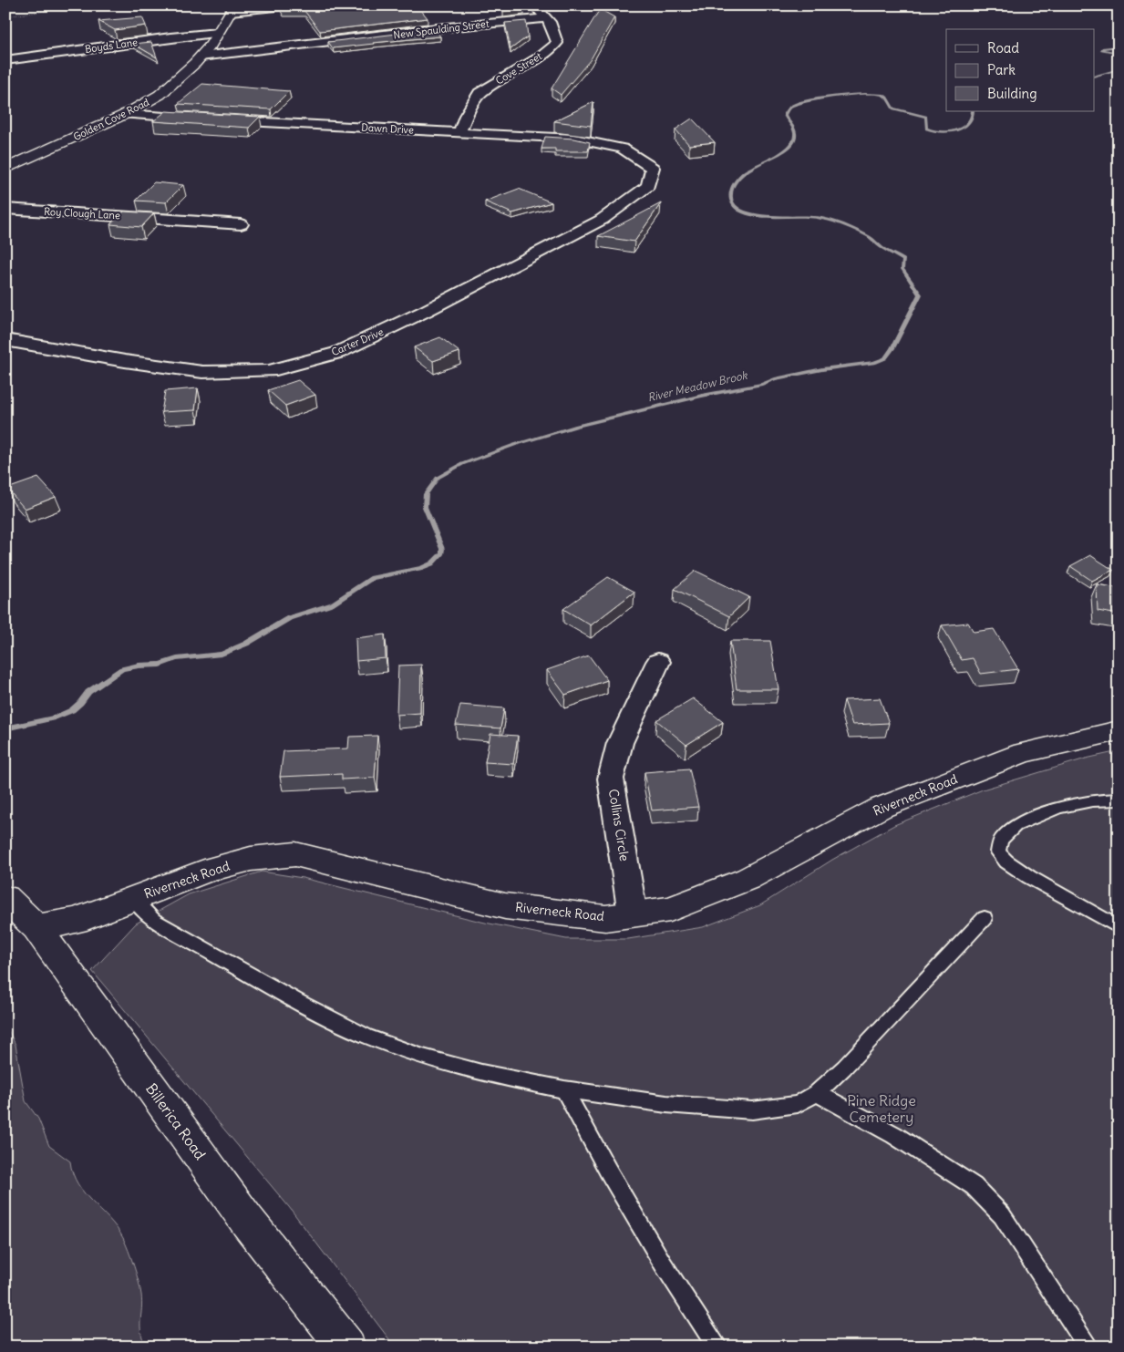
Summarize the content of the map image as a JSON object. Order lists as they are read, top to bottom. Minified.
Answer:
{"streets":{"main road":["Golden Cove Road","Riverneck Road","Billerica Road"],"street":["New Spaulding Street","Boyds Lane","Cove Street","Dawn Drive","Roy Clough Lane","Carter Drive","Collins Circle"]},"crossings":[["New Spaulding Street","Cove Street"],["New Spaulding Street","Golden Cove Road"],["Boyds Lane","Golden Cove Road"],["Cove Street","Dawn Drive"],["Golden Cove Road","Dawn Drive"],["Dawn Drive","Carter Drive"],["Riverneck Road","Collins Circle"],["Riverneck Road","Billerica Road"]],"water":["River Meadow Brook"],"parks":["Pine Ridge Cemetery"],"legend":["Road","Park","Building"]}
